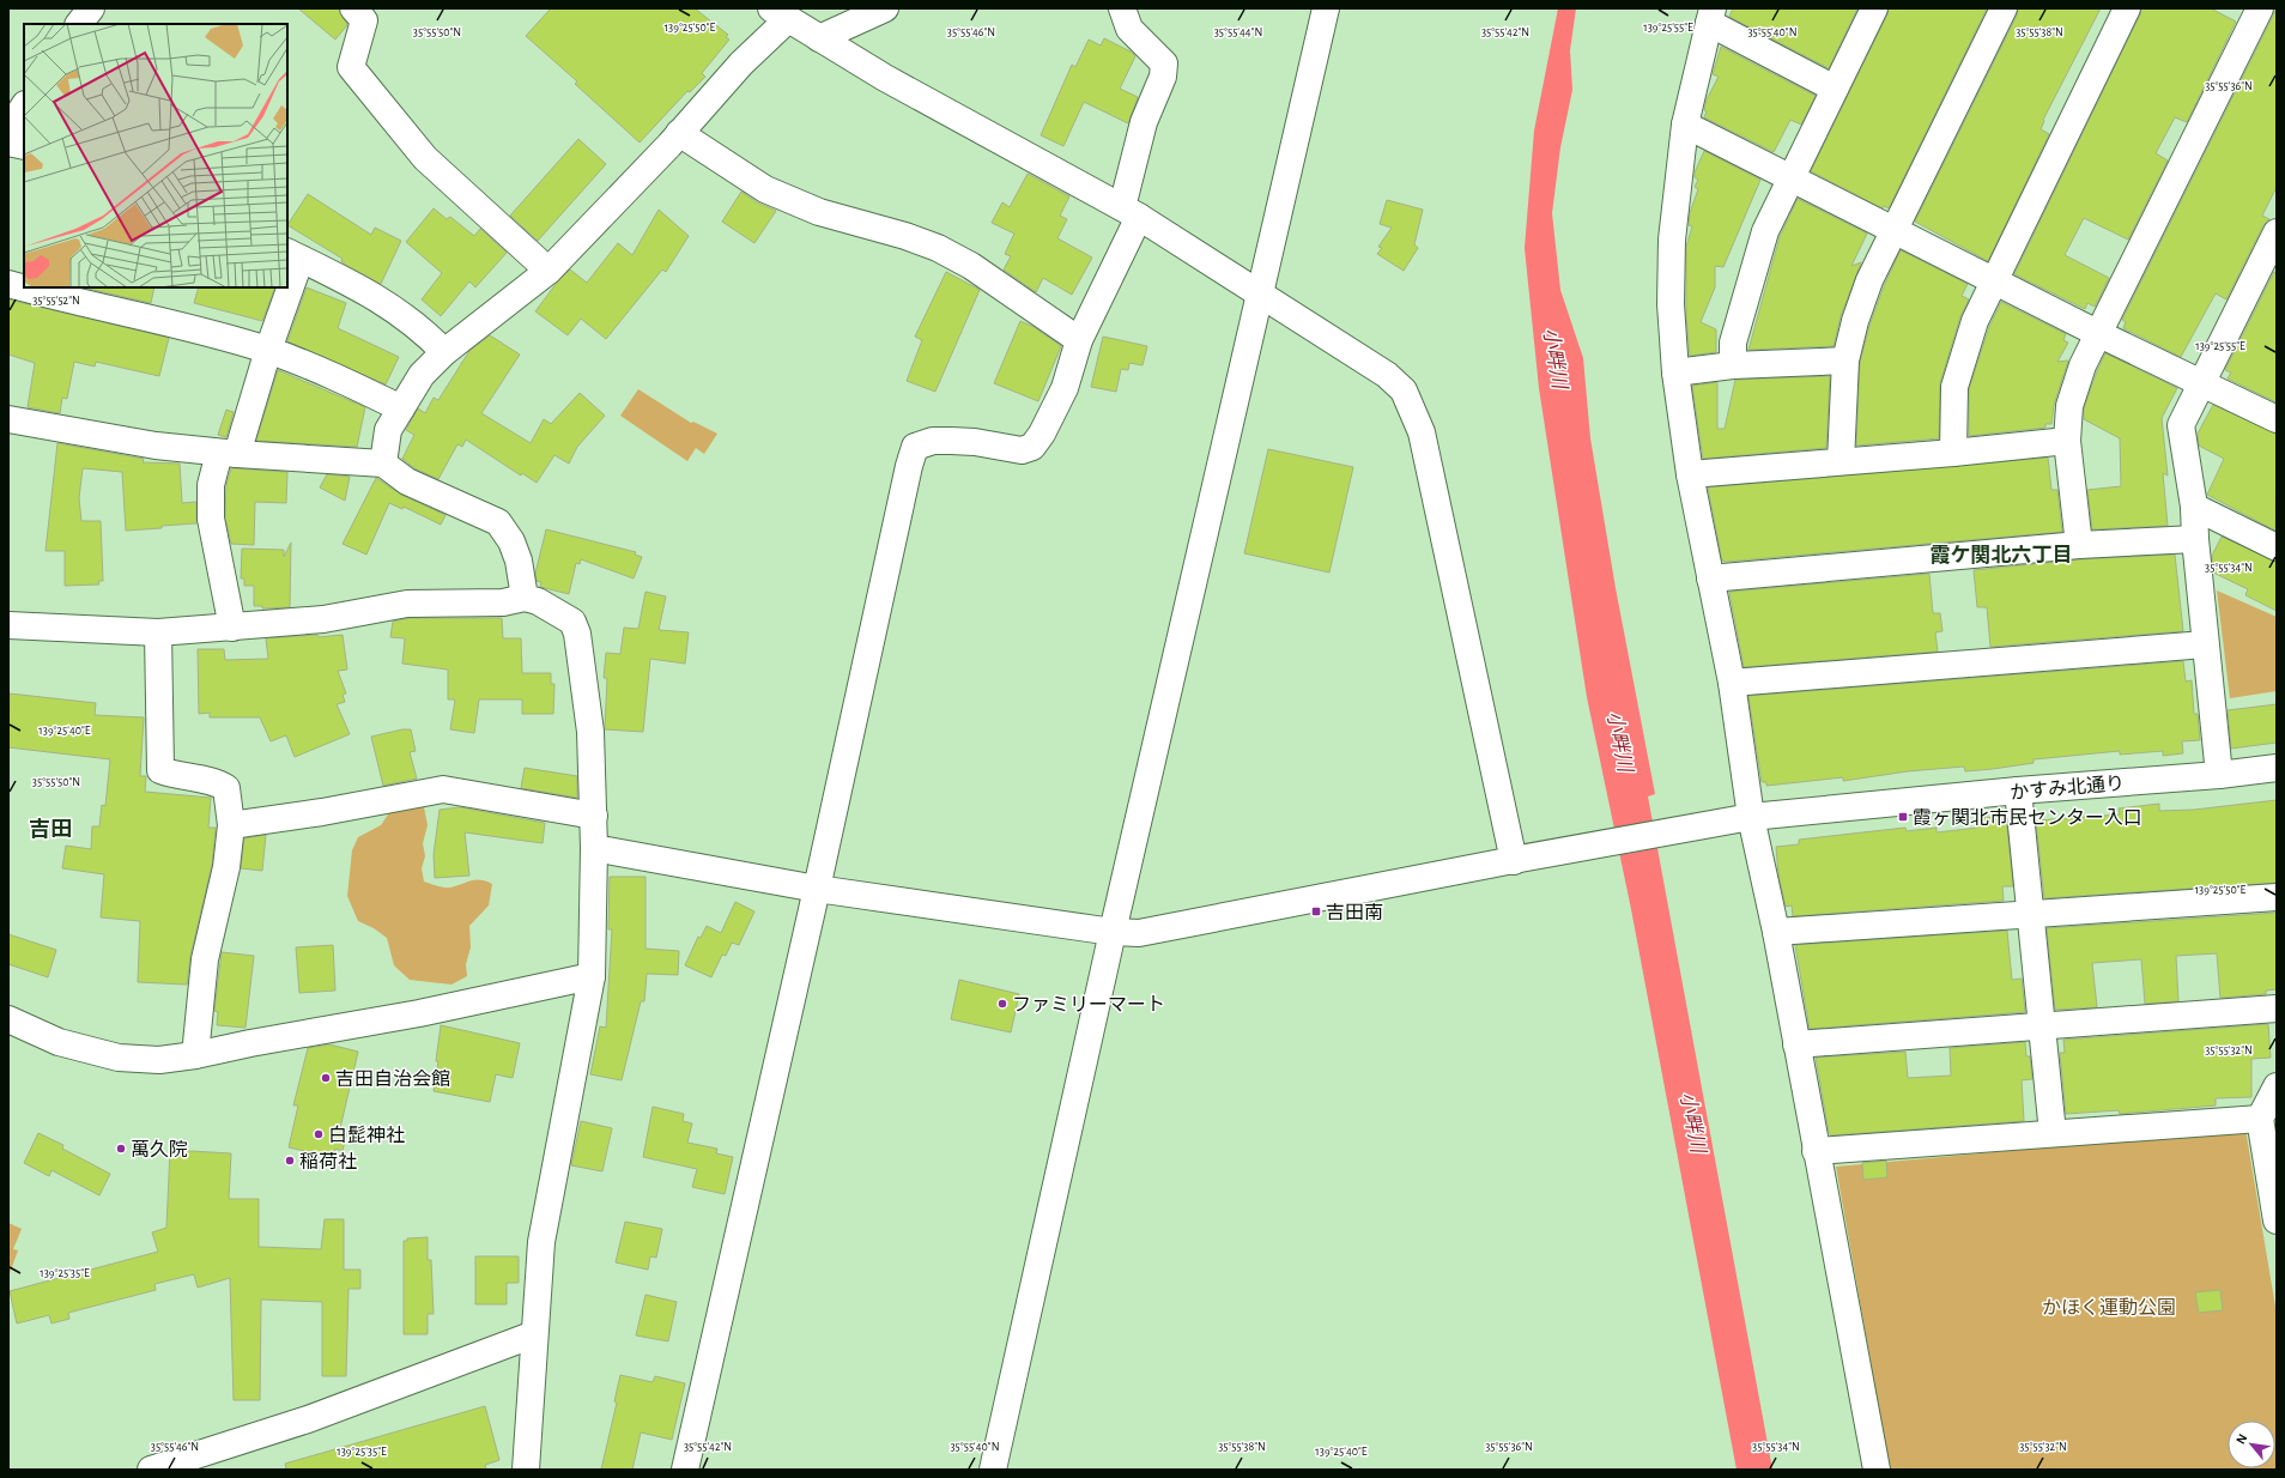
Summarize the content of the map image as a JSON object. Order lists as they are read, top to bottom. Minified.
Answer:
{"streets":{"street":["かすみ北通り"]},"districts":["霞ケ関北六丁目","吉田"],"water":["小畔川"],"parks":["かほく運動公園"],"places":{"transit":["霞ヶ関北市民センター入口","吉田南"],"other":["ファミリーマート","吉田自治会館","白髭神社","萬久院","稲荷社"]},"north":"top left","coordinates":["139°25'50\"E","139°25'55\"E","35°55'50\"N","35°55'46\"N","35°55'44\"N","35°55'42\"N","35°55'40\"N","35°55'38\"N","35°55'36\"N","35°55'52\"N","35°55'34\"N","139°25'40\"E","35°55'32\"N","139°25'35\"E"]}
